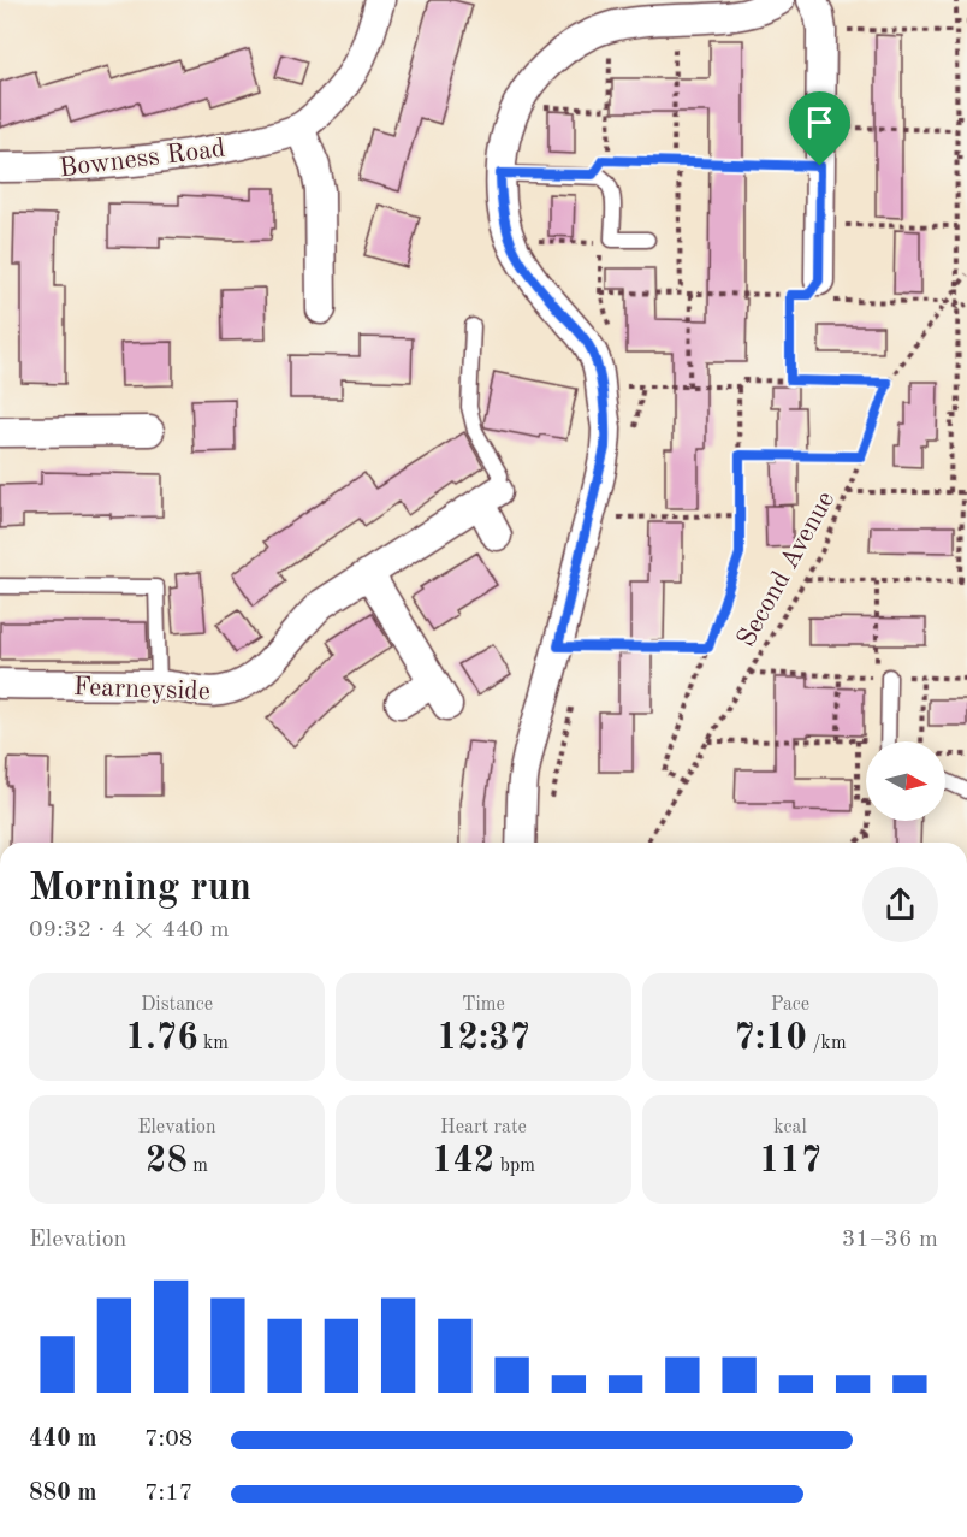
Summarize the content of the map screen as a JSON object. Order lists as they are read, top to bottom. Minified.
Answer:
{"streets":{"street":["Bowness Road","Fearneyside"],"path":["Second Avenue"]},"north":"right","page":{"heading":["Morning run","09:32 · 4 × 440 m"],"stats":[["Distance","1.76 km"],["Time","12:37"],["Pace","7:10 /km"],["Elevation","28 m"],["Heart rate","142 bpm"],["kcal","117"]],"chart":["Elevation","31–36 m"],"list":[{"name":"440 m","note":"7:08"},{"name":"880 m","note":"7:17"}]}}
